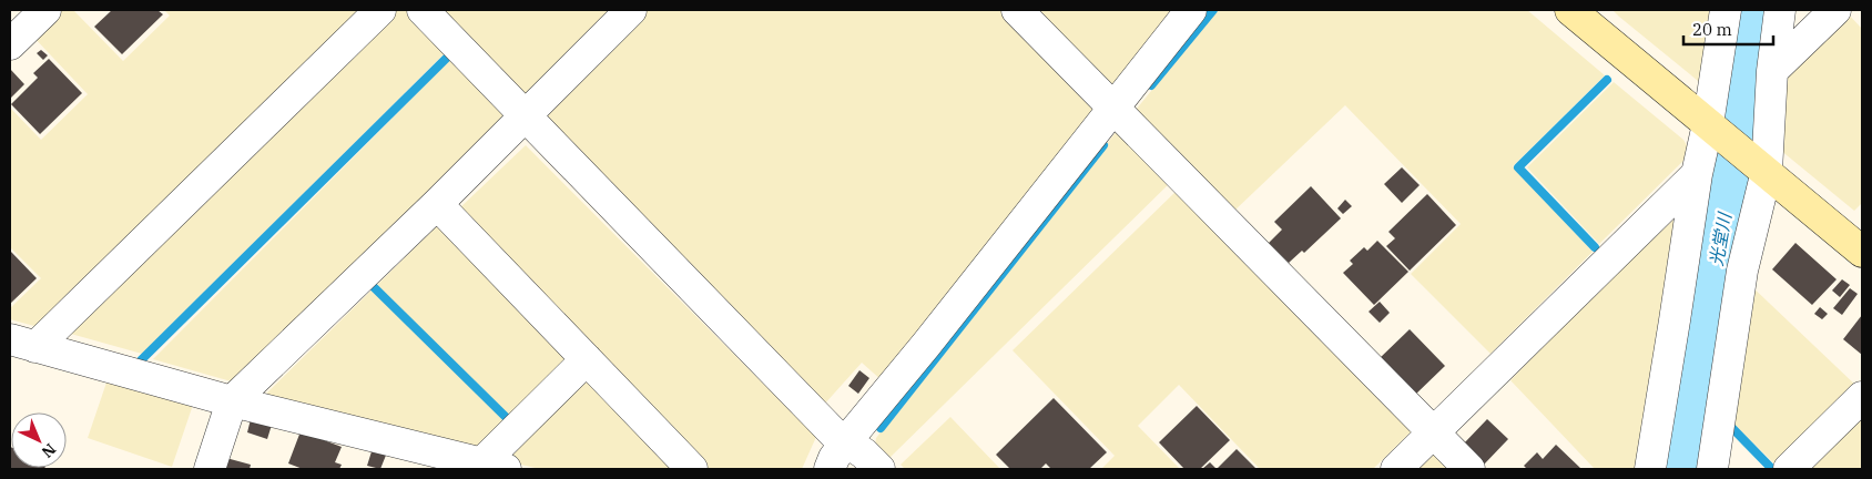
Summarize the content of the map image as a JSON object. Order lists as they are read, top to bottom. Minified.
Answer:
{"water":["光堂川"],"scale_bar":"20 m","north":"bottom right"}
